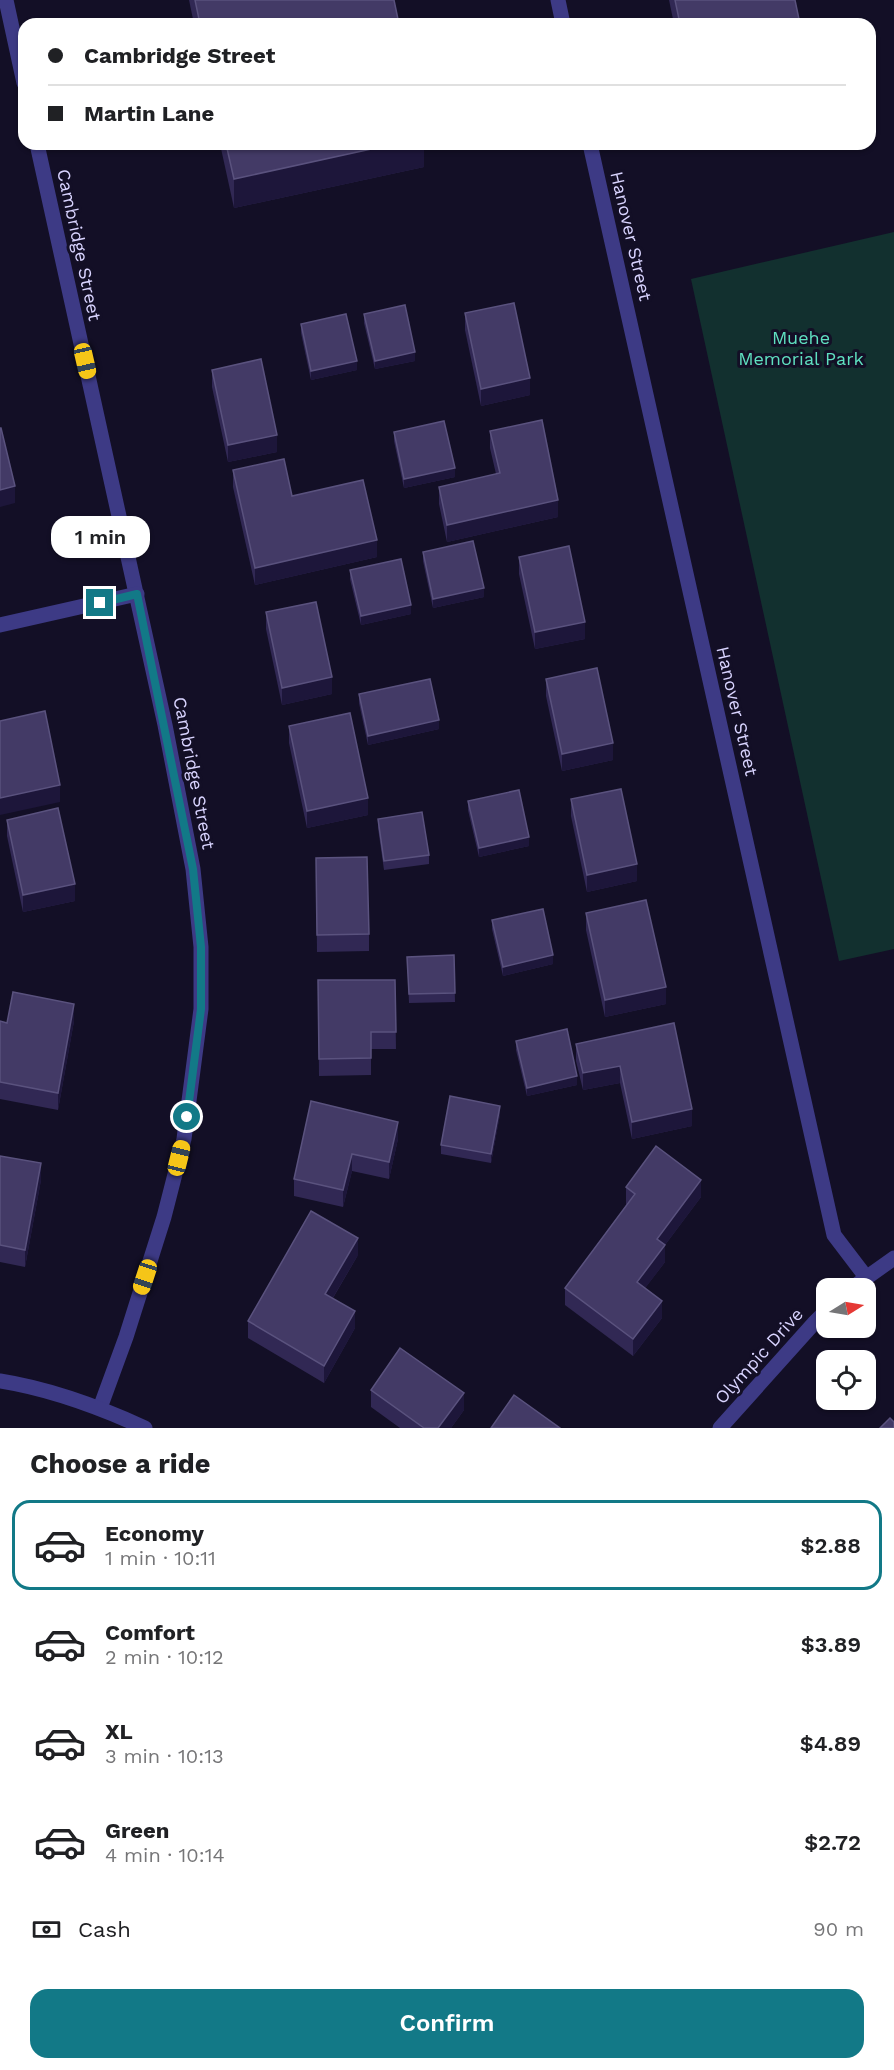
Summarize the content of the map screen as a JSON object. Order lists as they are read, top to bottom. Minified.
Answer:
{"streets":{"street":["Hanover Street","Cambridge Street","Olympic Drive"]},"parks":["Muehe Memorial Park"],"north":"right","page":{"banner":["Cambridge Street","Martin Lane"],"bubble":"1 min","heading":"Choose a ride","list":[{"name":"Economy","note":"1 min · 10:11","value":"$2.88"},{"name":"Comfort","note":"2 min · 10:12","value":"$3.89"},{"name":"XL","note":"3 min · 10:13","value":"$4.89"},{"name":"Green","note":"4 min · 10:14","value":"$2.72"}],"pay":["Cash","90 m"],"buttons":"Confirm"}}
